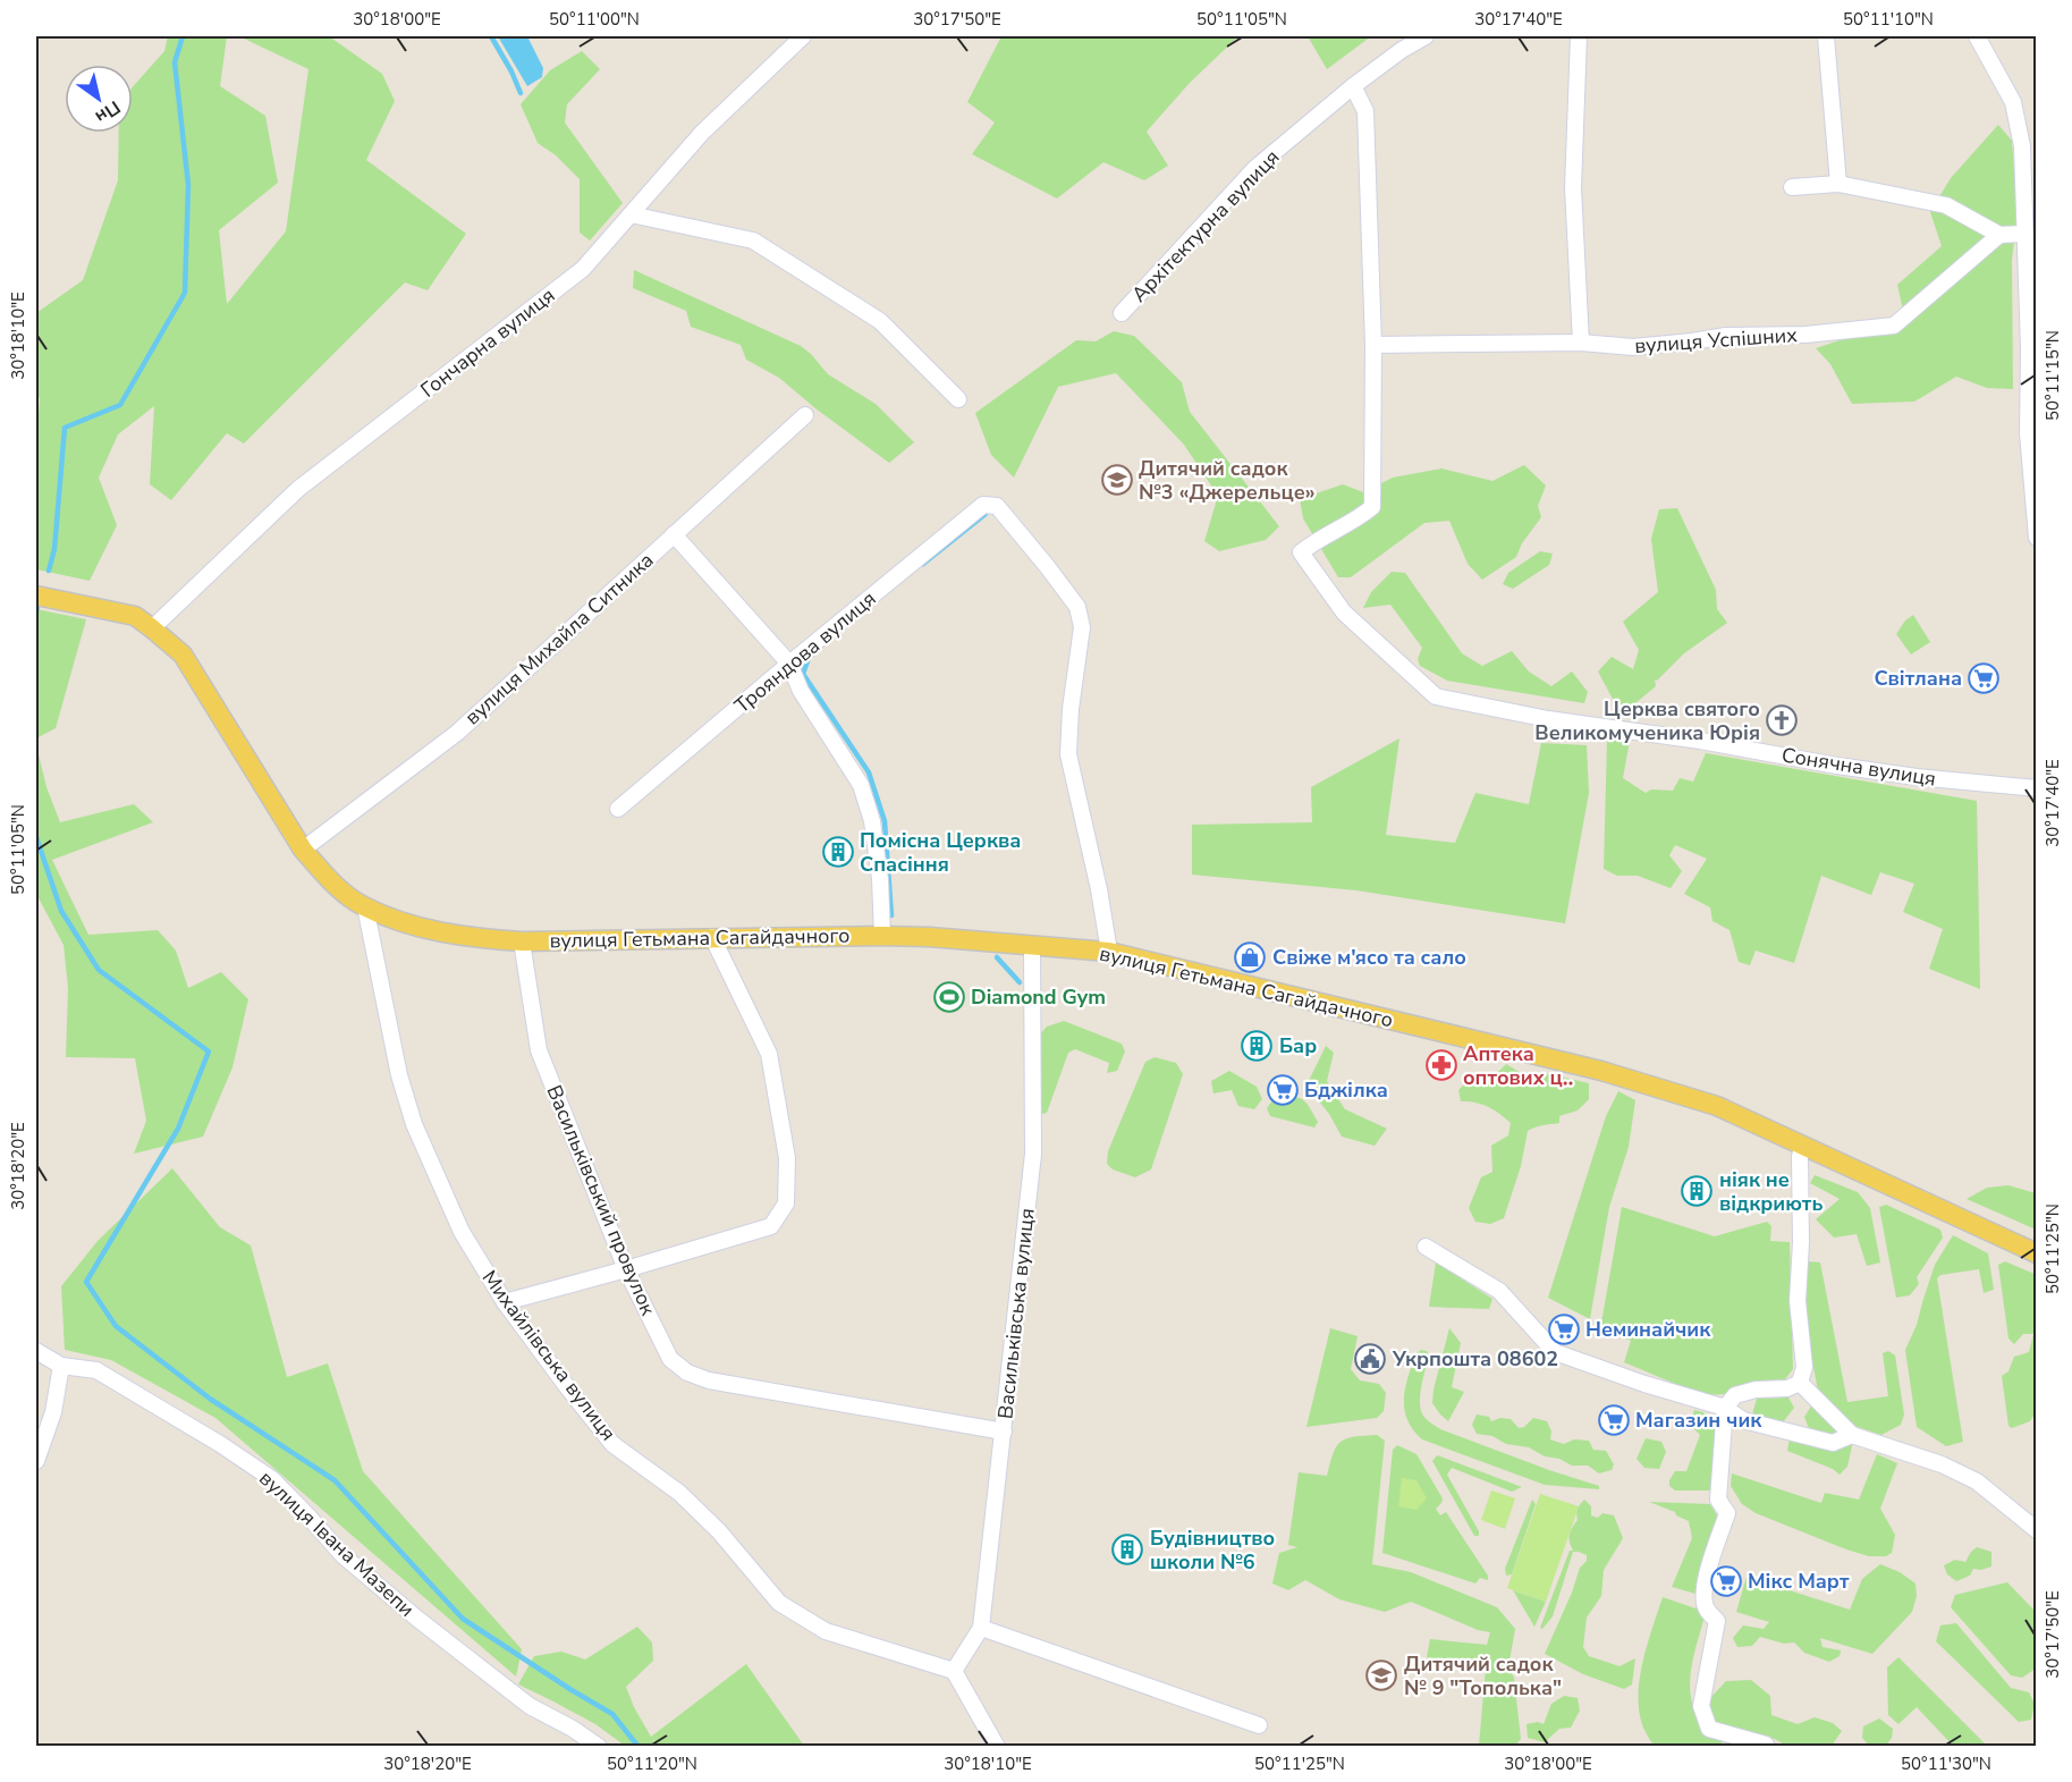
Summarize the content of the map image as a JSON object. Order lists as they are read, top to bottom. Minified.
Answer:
{"streets":{"main road":["вулиця Гетьмана Сагайдачного"],"street":["Архітектурна вулиця","вулиця Успішних","Гончарна вулиця","вулиця Михайла Ситника","Трояндова вулиця","Сонячна вулиця","Васильківський провулок","Васильківська вулиця","Михайлівська вулиця","вулиця Івана Мазепи"]},"crossings":[["вулиця Успішних","Сонячна вулиця"],["Гончарна вулиця","вулиця Гетьмана Сагайдачного"],["вулиця Михайла Ситника","вулиця Гетьмана Сагайдачного"],["Трояндова вулиця","вулиця Гетьмана Сагайдачного"],["вулиця Гетьмана Сагайдачного","Васильківський провулок"],["вулиця Гетьмана Сагайдачного","Васильківська вулиця"],["вулиця Гетьмана Сагайдачного","Михайлівська вулиця"],["Васильківський провулок","Васильківська вулиця"],["Васильківська вулиця","Михайлівська вулиця"]],"places":{"school or university":["Дитячий садок №3 «Джерельце»","Дитячий садок № 9 \"Тополька\""],"supermarket":["Світлана","Бджілка","Неминайчик","Магазин чик","Мікс Март"],"church":["Церква святого Великомученика Юрія"],"building":["Помісна Церква Спасіння","Бар","ніяк не відкриють","Будівництво школи №6"],"shop":["Свіже м'ясо та сало"],"sports":["Diamond Gym"],"pharmacy":["Аптека оптових ц‥"],"public building":["Укрпошта 08602"]},"north":"bottom right","coordinates":["30°18'00\"E","50°11'00\"N","30°17'50\"E","50°11'05\"N","30°17'40\"E","50°11'10\"N","30°18'10\"E","50°11'15\"N","30°18'20\"E","50°11'25\"N","50°11'20\"N","50°11'30\"N"]}
